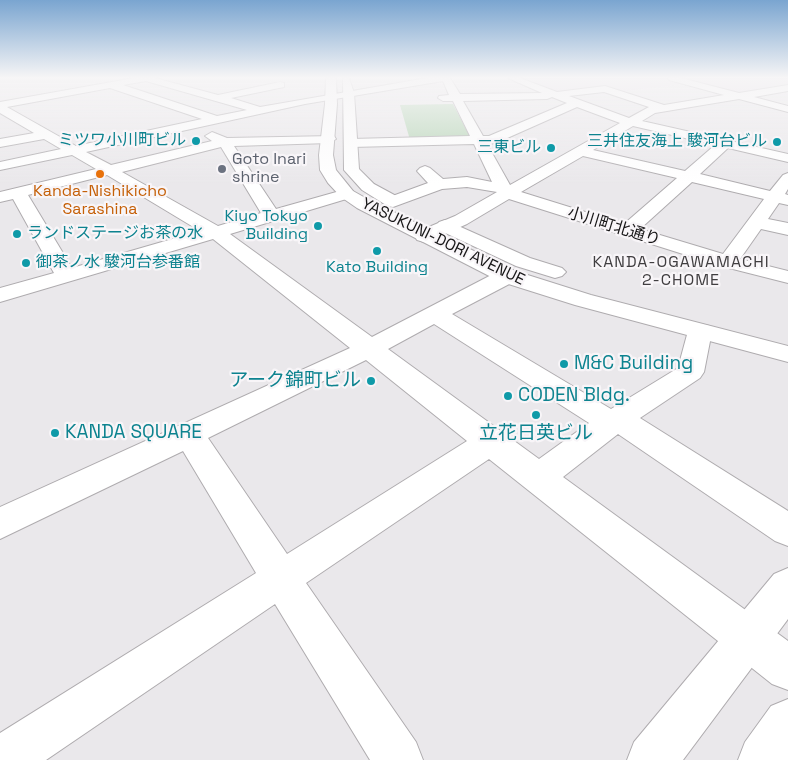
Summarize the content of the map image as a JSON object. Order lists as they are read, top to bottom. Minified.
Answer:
{"streets":{"street":["小川町北通り","YASUKUNI-DORI AVENUE"]},"crossings":[["小川町北通り","YASUKUNI-DORI AVENUE"]],"districts":["KANDA-OGAWAMACHI 2-CHOME"],"places":["ミツワ小川町ビル","三井住友海上 駿河台ビル","三東ビル","Goto Inari shrine","Kanda-Nishikicho Sarashina","Kiyo Tokyo Building","ランドステージお茶の水","Kato Building","御茶ノ水 駿河台参番館","M&C Building","アーク錦町ビル","CODEN Bldg.","立花日英ビル","KANDA SQUARE"]}
